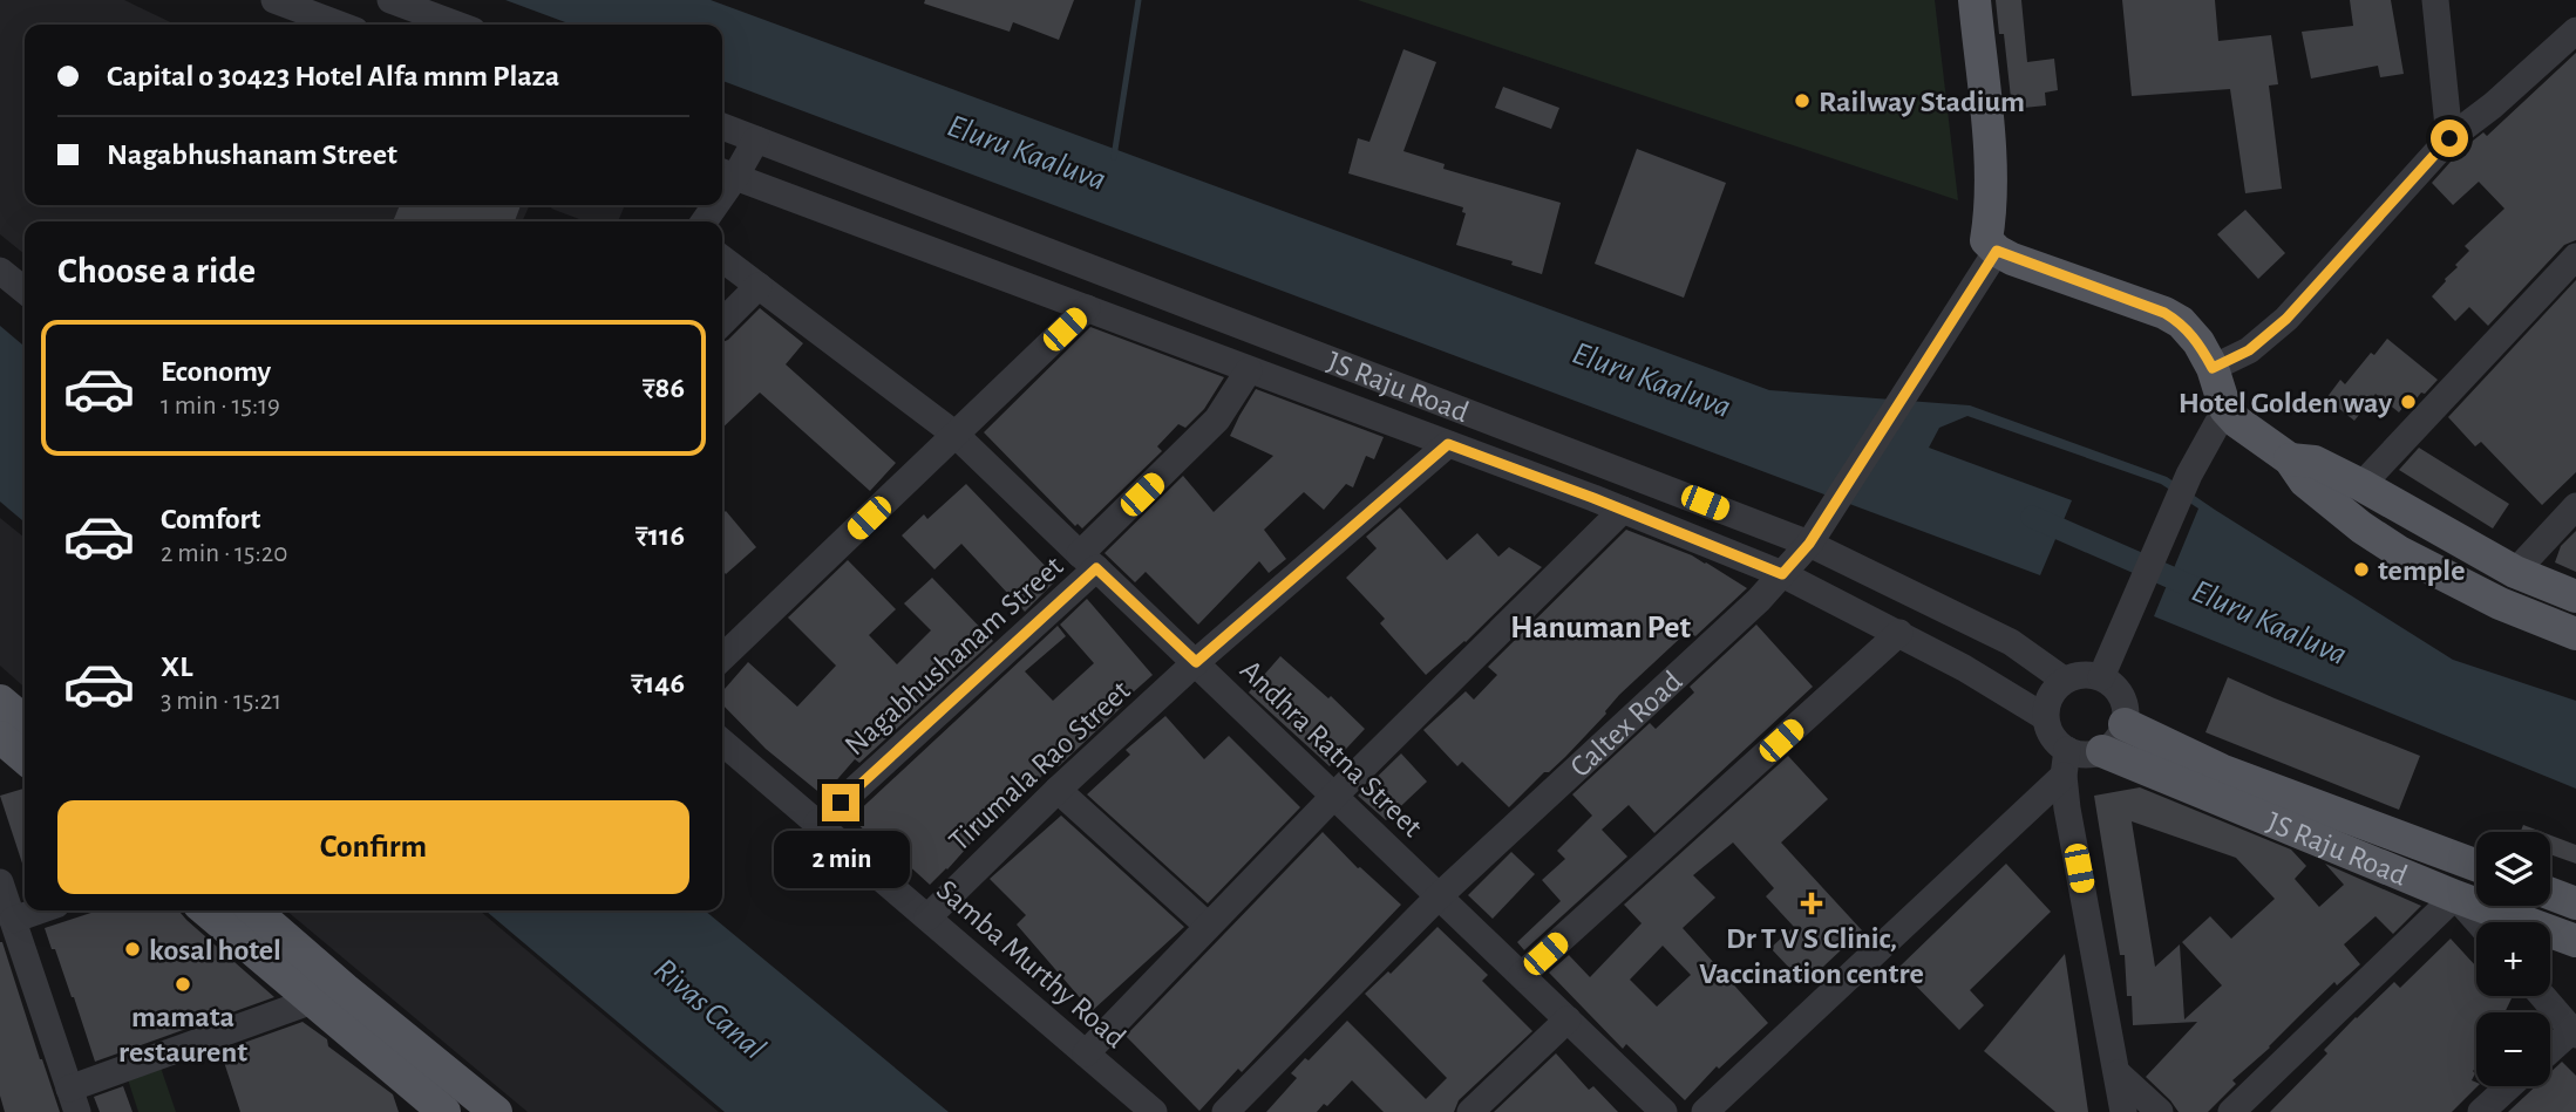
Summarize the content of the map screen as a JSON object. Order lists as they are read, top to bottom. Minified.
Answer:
{"streets":{"main road":["JS Raju Road"],"street":["Nagabhushanam Street","Caltex Road","Andhra Ratna Street","Tirumala Rao Street","Samba Murthy Road"]},"crossings":[["JS Raju Road","Nagabhushanam Street"],["JS Raju Road","Caltex Road"],["JS Raju Road","Tirumala Rao Street"],["Nagabhushanam Street","Andhra Ratna Street"],["Nagabhushanam Street","Samba Murthy Road"],["Caltex Road","Andhra Ratna Street"],["Andhra Ratna Street","Tirumala Rao Street"],["Tirumala Rao Street","Samba Murthy Road"]],"districts":["Hanuman Pet"],"water":["Eluru Kaaluva","Rivas Canal"],"places":{"other":["Railway Stadium","Hotel Golden way","temple","kosal hotel","mamata restaurent"],"health":["Dr T V S Clinic, Vaccination centre"]},"page":{"banner":["Capital o 30423 Hotel Alfa mnm Plaza","Nagabhushanam Street"],"heading":"Choose a ride","list":[{"name":"Economy","note":"1 min · 15:19","value":"₹86"},{"name":"Comfort","note":"2 min · 15:20","value":"₹116"},{"name":"XL","note":"3 min · 15:21","value":"₹146"}],"buttons":"Confirm","bubble":"2 min","map_buttons":["+","−"]}}
